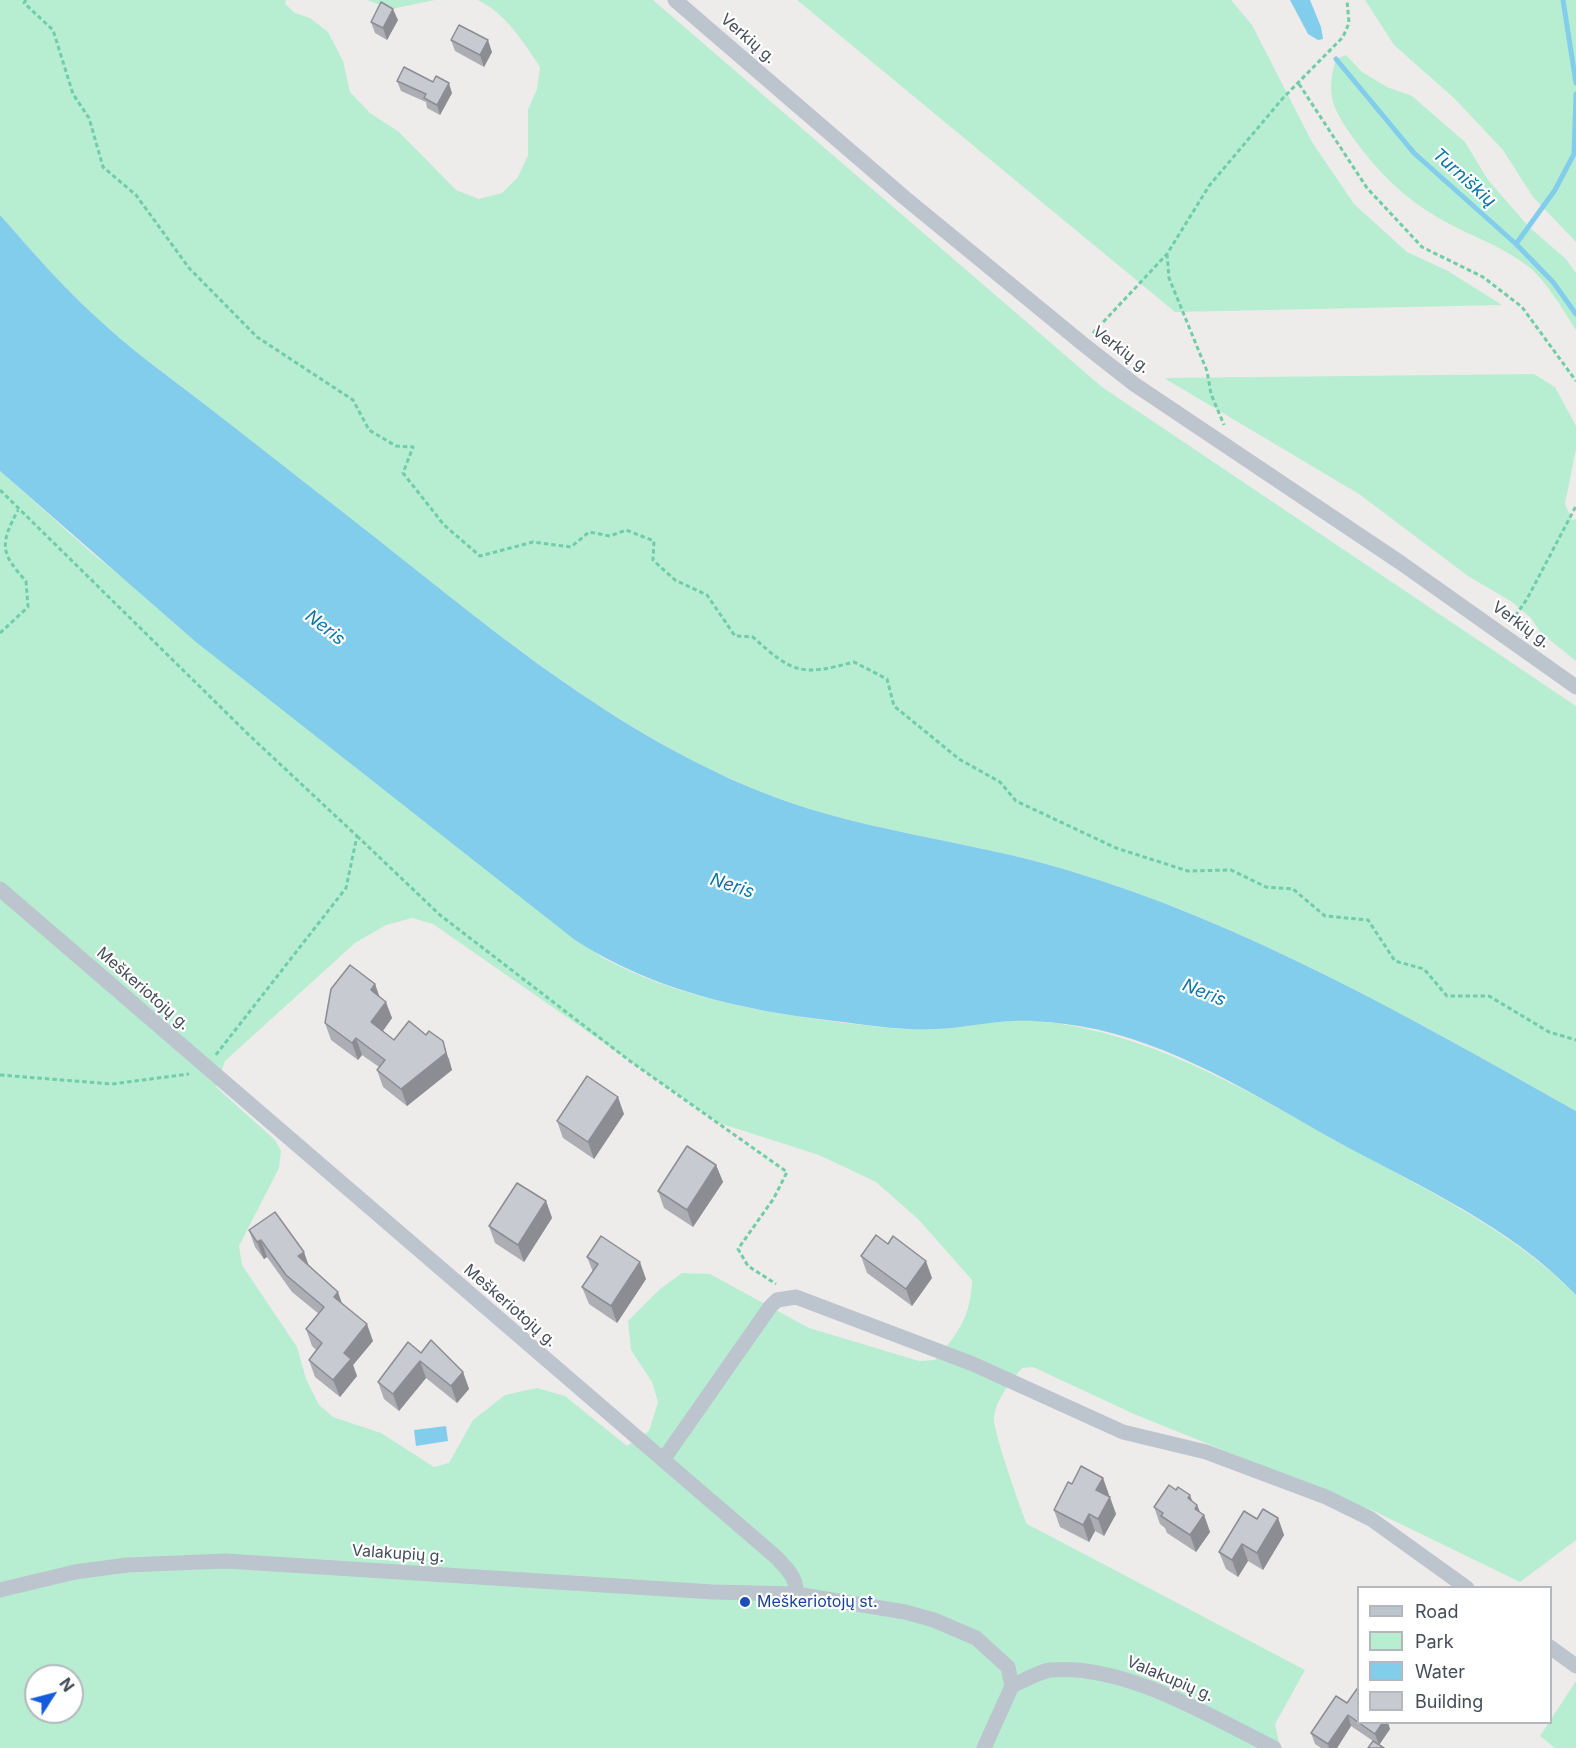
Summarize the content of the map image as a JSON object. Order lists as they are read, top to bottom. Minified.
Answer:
{"streets":{"street":["Verkių g.","Meškeriotojų g.","Valakupių g."]},"crossings":[["Meškeriotojų g.","Valakupių g."]],"water":["Turniškių","Neris"],"places":["Meškeriotojų st."],"legend":["Road","Park","Water","Building"],"north":"top right"}
